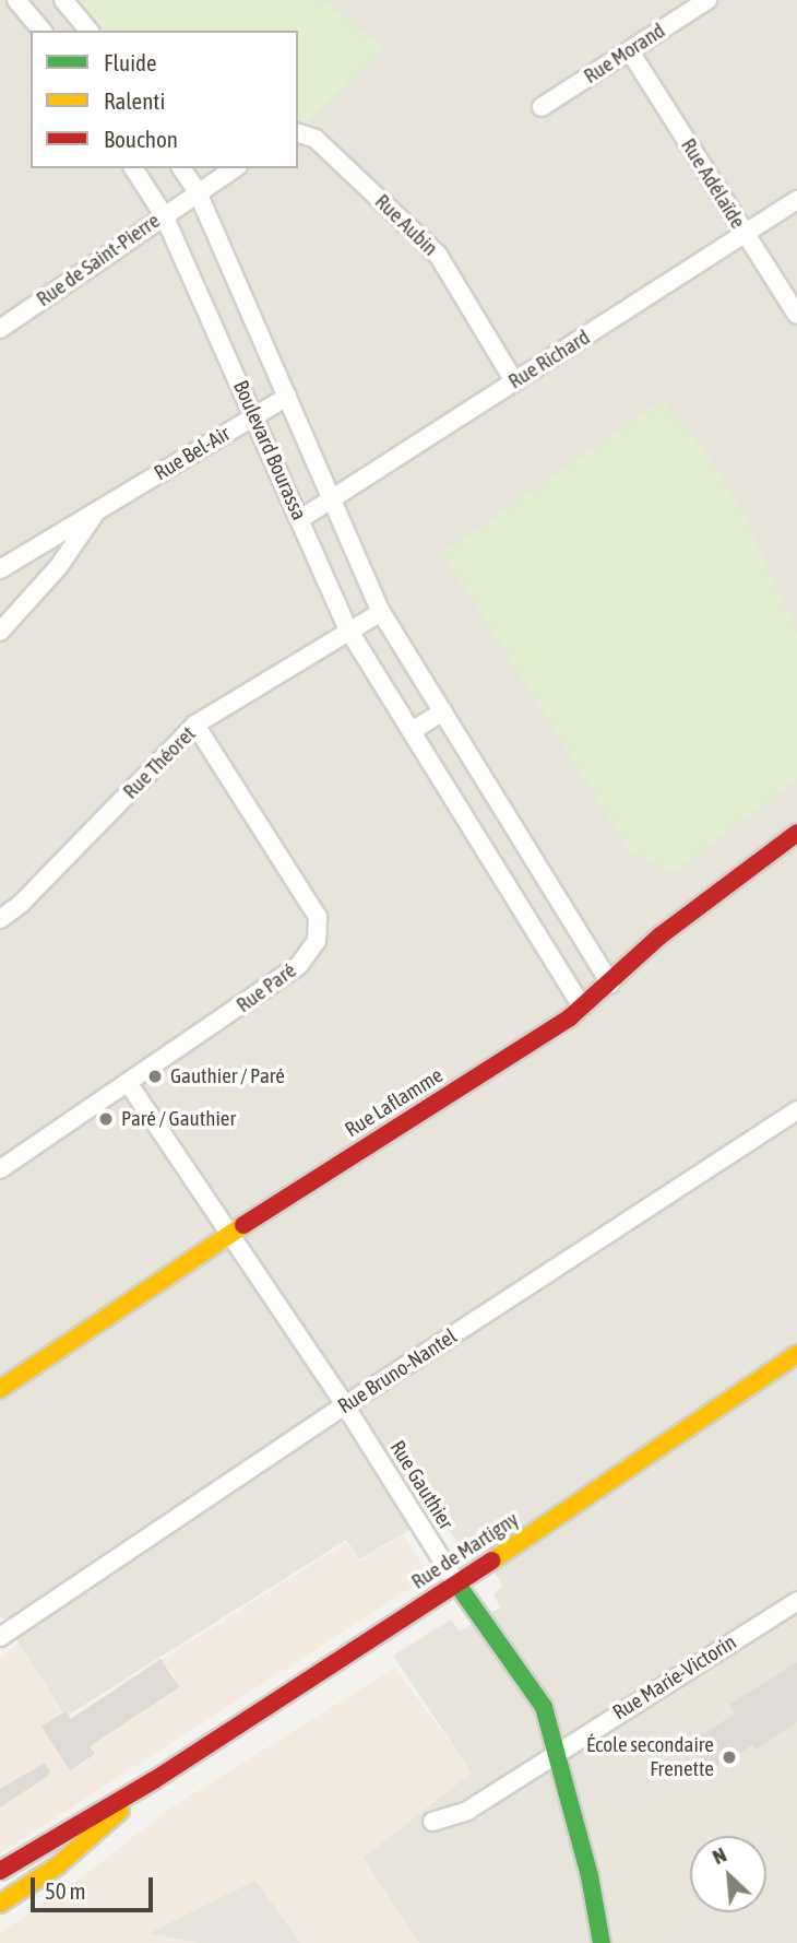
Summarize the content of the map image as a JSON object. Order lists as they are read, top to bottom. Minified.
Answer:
{"streets":{"street":["Rue Morand","Rue Adélaïde","Rue Aubin","Rue de Saint-Pierre","Rue Richard","Boulevard Bourassa","Rue Bel-Air","Rue Théoret","Rue Paré","Rue Laflamme","Rue Bruno-Nantel","Rue Gauthier","Rue de Martigny","Rue Marie-Victorin"]},"crossings":[["Rue Morand","Rue Adélaïde"],["Rue Adélaïde","Rue Richard"],["Rue Aubin","Rue Richard"],["Rue de Saint-Pierre","Boulevard Bourassa"],["Rue Richard","Boulevard Bourassa"],["Boulevard Bourassa","Rue Bel-Air"],["Boulevard Bourassa","Rue Théoret"],["Boulevard Bourassa","Rue Laflamme"],["Rue Théoret","Rue Paré"],["Rue Paré","Rue Gauthier"],["Rue Laflamme","Rue Gauthier"],["Rue Bruno-Nantel","Rue Gauthier"],["Rue Gauthier","Rue de Martigny"],["Rue Gauthier","Rue Marie-Victorin"]],"places":["Gauthier / Paré","Paré / Gauthier","École secondaire Frenette"],"legend":["Fluide","Ralenti","Bouchon"],"scale_bar":"50 m","north":"top left"}
